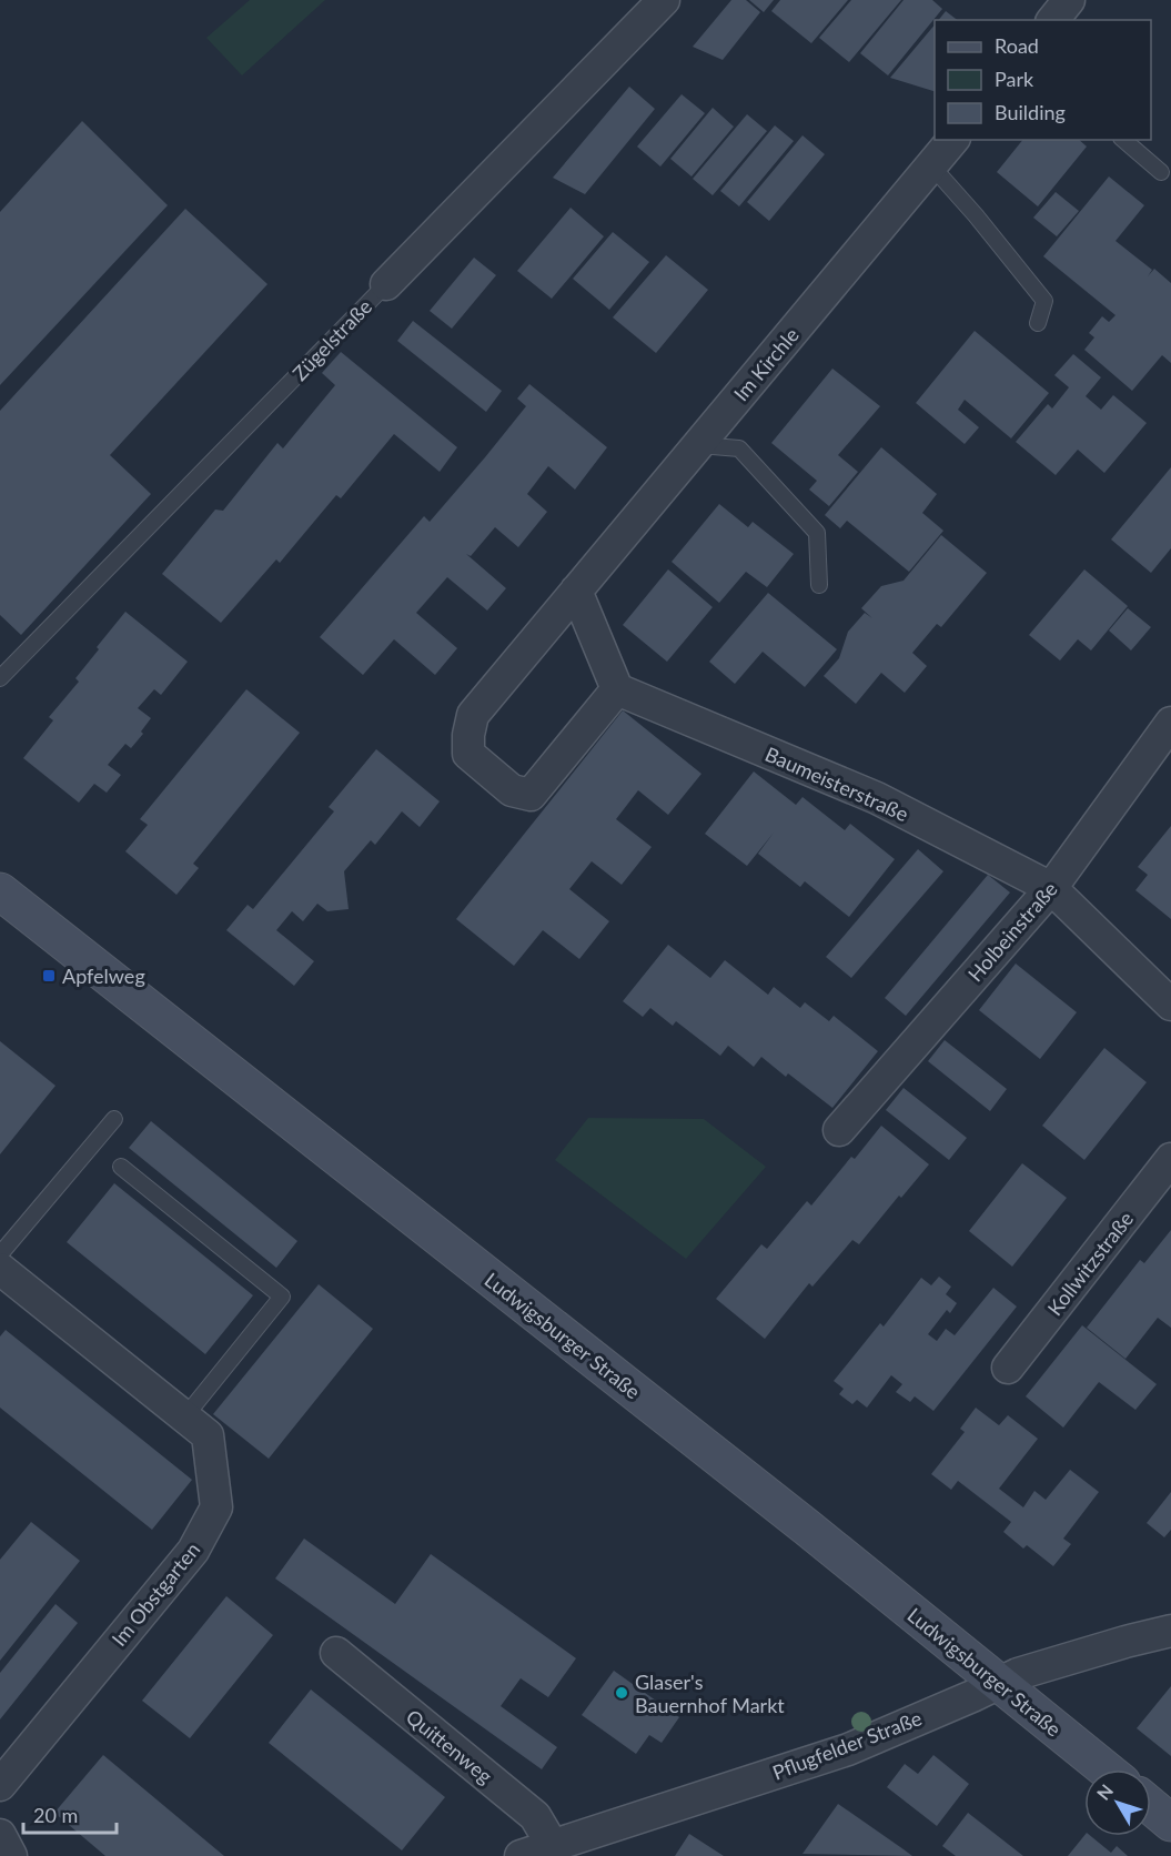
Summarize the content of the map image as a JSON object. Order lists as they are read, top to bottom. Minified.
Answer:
{"streets":{"main road":["Ludwigsburger Straße"],"street":["Zügelstraße","Im Kirchle","Baumeisterstraße","Holbeinstraße","Kollwitzstraße","Im Obstgarten","Pflugfelder Straße","Quittenweg"]},"crossings":[["Im Kirchle","Baumeisterstraße"],["Baumeisterstraße","Holbeinstraße"],["Ludwigsburger Straße","Pflugfelder Straße"],["Pflugfelder Straße","Quittenweg"]],"places":{"transit":["Apfelweg"],"other":["Glaser's Bauernhof Markt"]},"legend":["Road","Park","Building"],"scale_bar":"20 m","north":"top left"}
